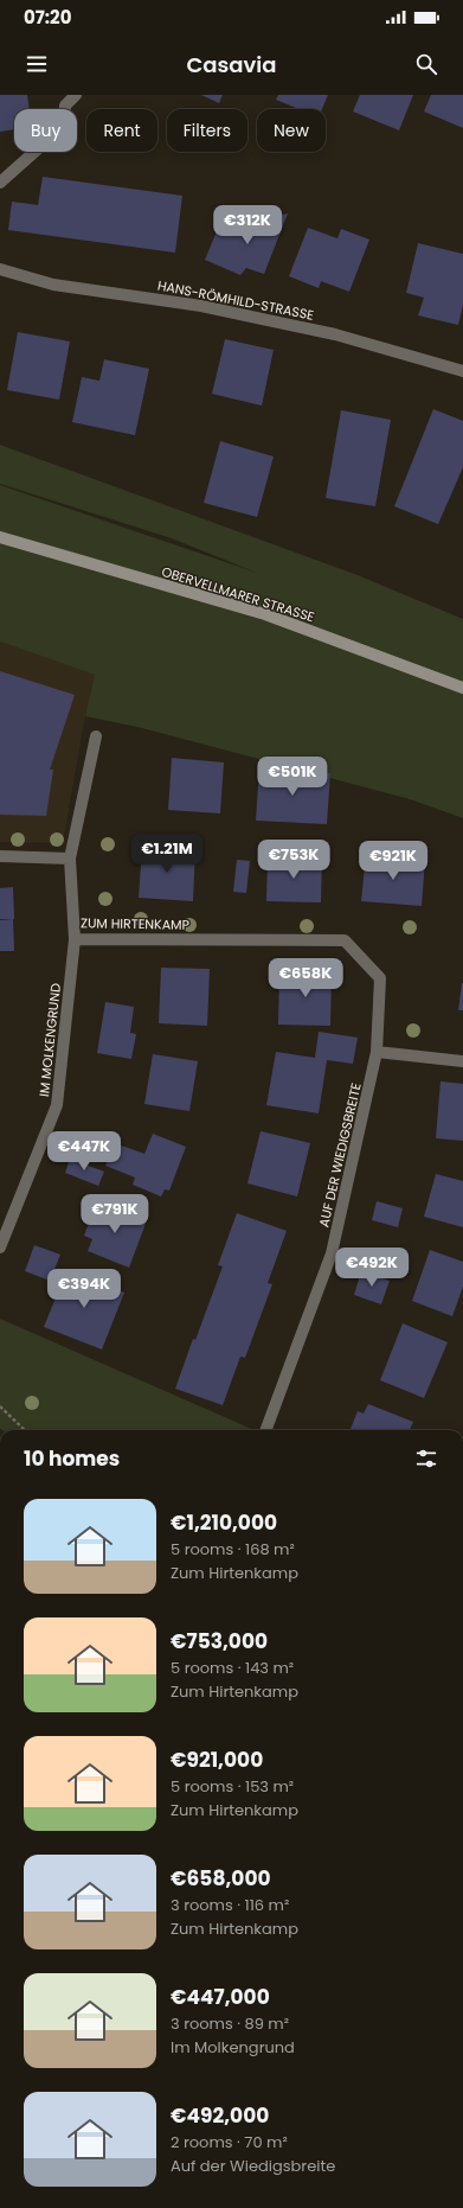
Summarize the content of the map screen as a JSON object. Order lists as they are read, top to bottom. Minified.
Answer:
{"streets":{"main road":["OBERVELLMARER STRASSE"],"street":["HANS-RÖMHILD-STRASSE","ZUM HIRTENKAMP","IM MOLKENGRUND","AUF DER WIEDIGSBREITE"]},"crossings":[["ZUM HIRTENKAMP","IM MOLKENGRUND"],["ZUM HIRTENKAMP","AUF DER WIEDIGSBREITE"]],"page":{"status":"07:20","header":"Casavia","chip":["Buy","Rent","Filters","New"],"price":["€312K","€501K","€1.21M","€753K","€921K","€658K","€447K","€791K","€492K","€394K"],"heading":"10 homes","list":[{"name":"€1,210,000","note":"5 rooms · 168 m² · Zum Hirtenkamp"},{"name":"€753,000","note":"5 rooms · 143 m² · Zum Hirtenkamp"},{"name":"€921,000","note":"5 rooms · 153 m² · Zum Hirtenkamp"},{"name":"€658,000","note":"3 rooms · 116 m² · Zum Hirtenkamp"},{"name":"€447,000","note":"3 rooms · 89 m² · Im Molkengrund"},{"name":"€492,000","note":"2 rooms · 70 m² · Auf der Wiedigsbreite"}]}}
